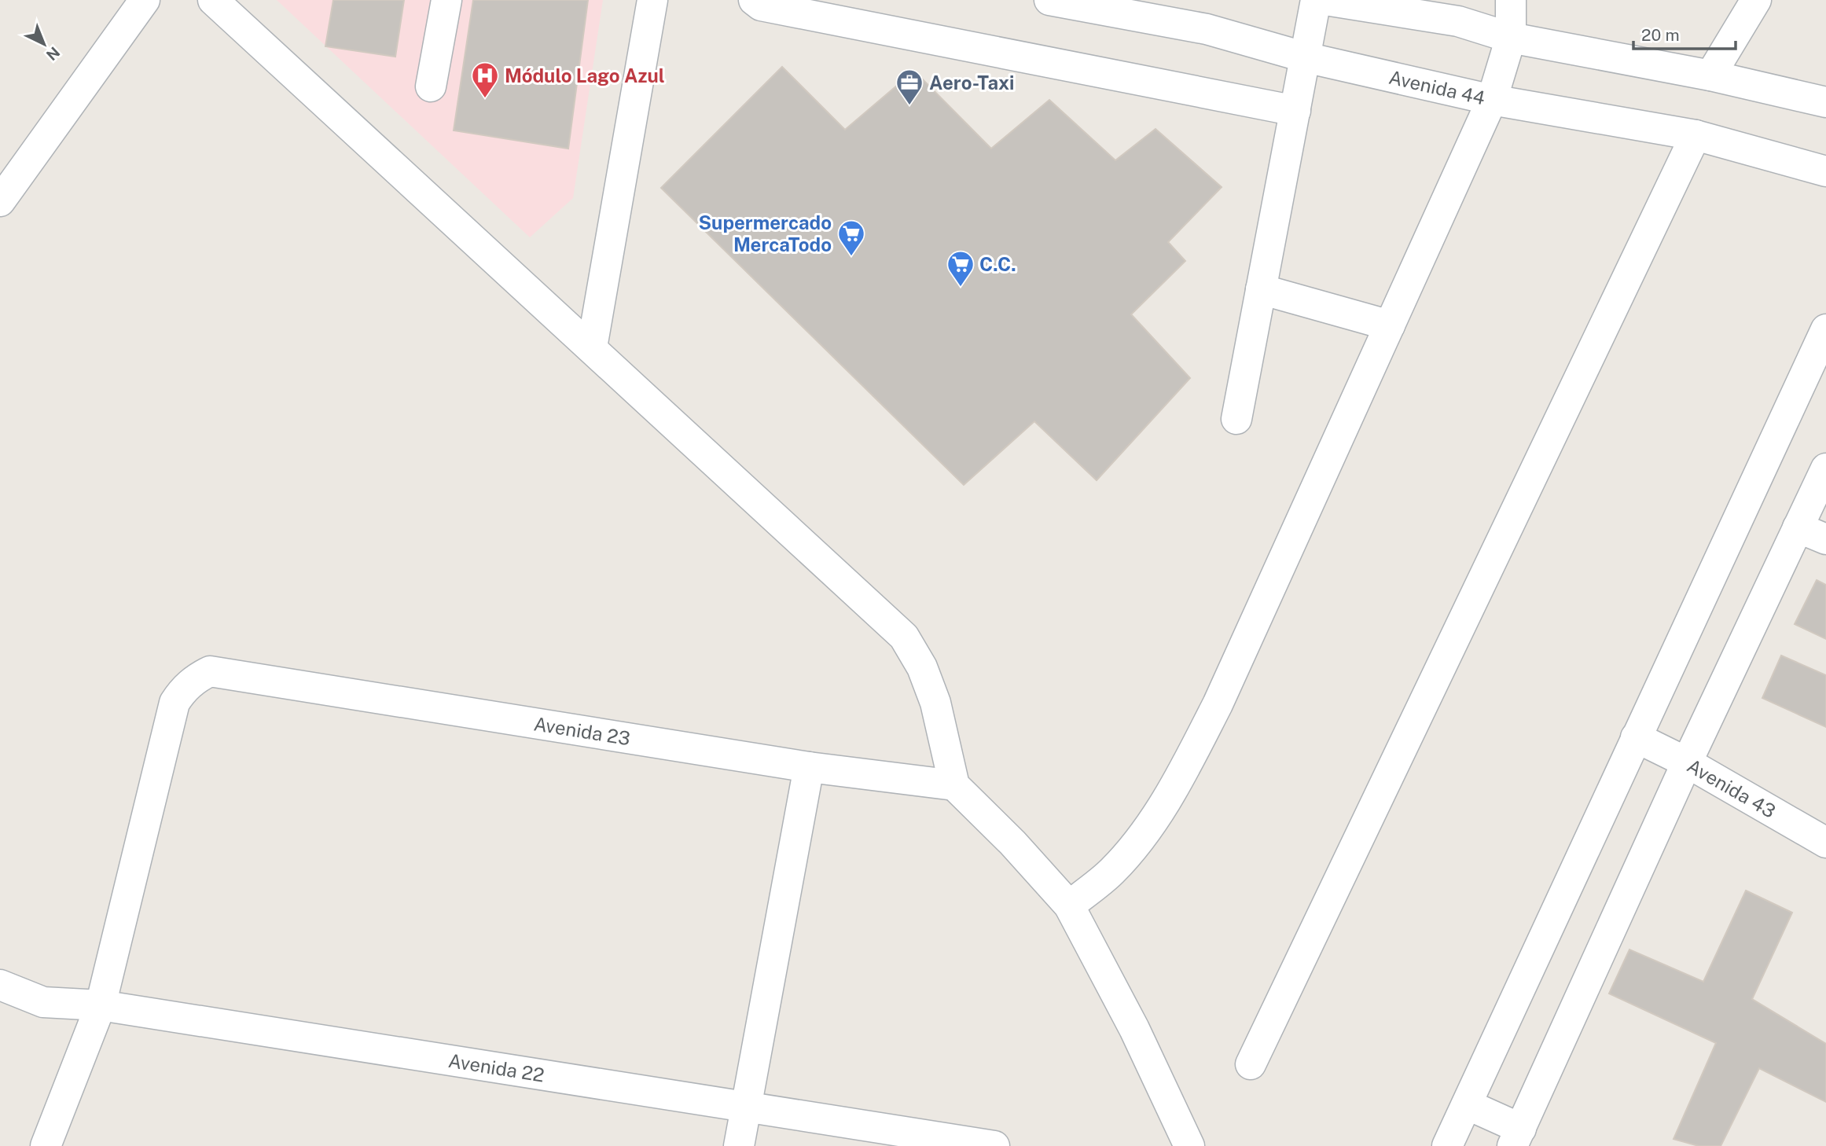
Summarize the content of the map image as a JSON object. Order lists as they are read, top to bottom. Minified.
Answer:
{"streets":{"street":["Avenida 44","Avenida 23","Avenida 43","Avenida 22"]},"crossings":[["Avenida 23","Avenida 22"]],"places":{"hospital":["Módulo Lago Azul"],"office":["Aero-Taxi"],"supermarket":["Supermercado MercaTodo","C.C."]},"scale_bar":"20 m","north":"bottom right"}
